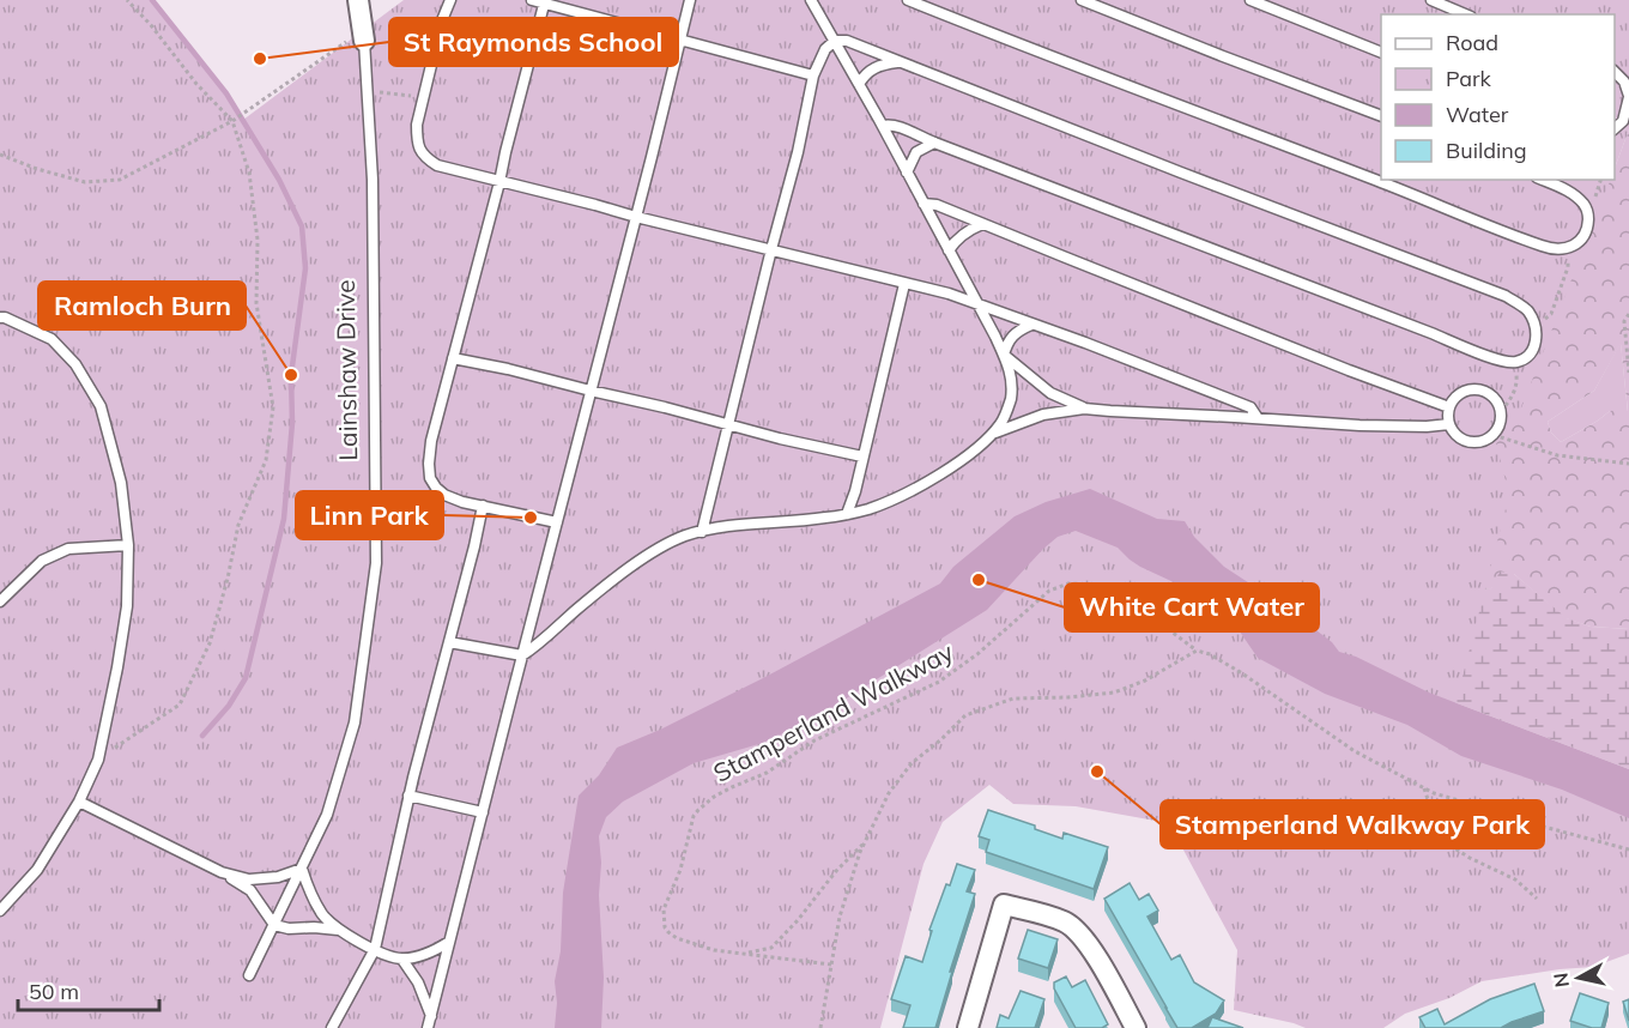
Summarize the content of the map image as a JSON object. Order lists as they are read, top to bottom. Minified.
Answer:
{"streets":{"street":["Lainshaw Drive"],"path":["Stamperland Walkway"]},"places":["St Raymonds School","Ramloch Burn","Linn Park","White Cart Water","Stamperland Walkway Park"],"legend":["Road","Park","Water","Building"],"scale_bar":"50 m","north":"left"}
